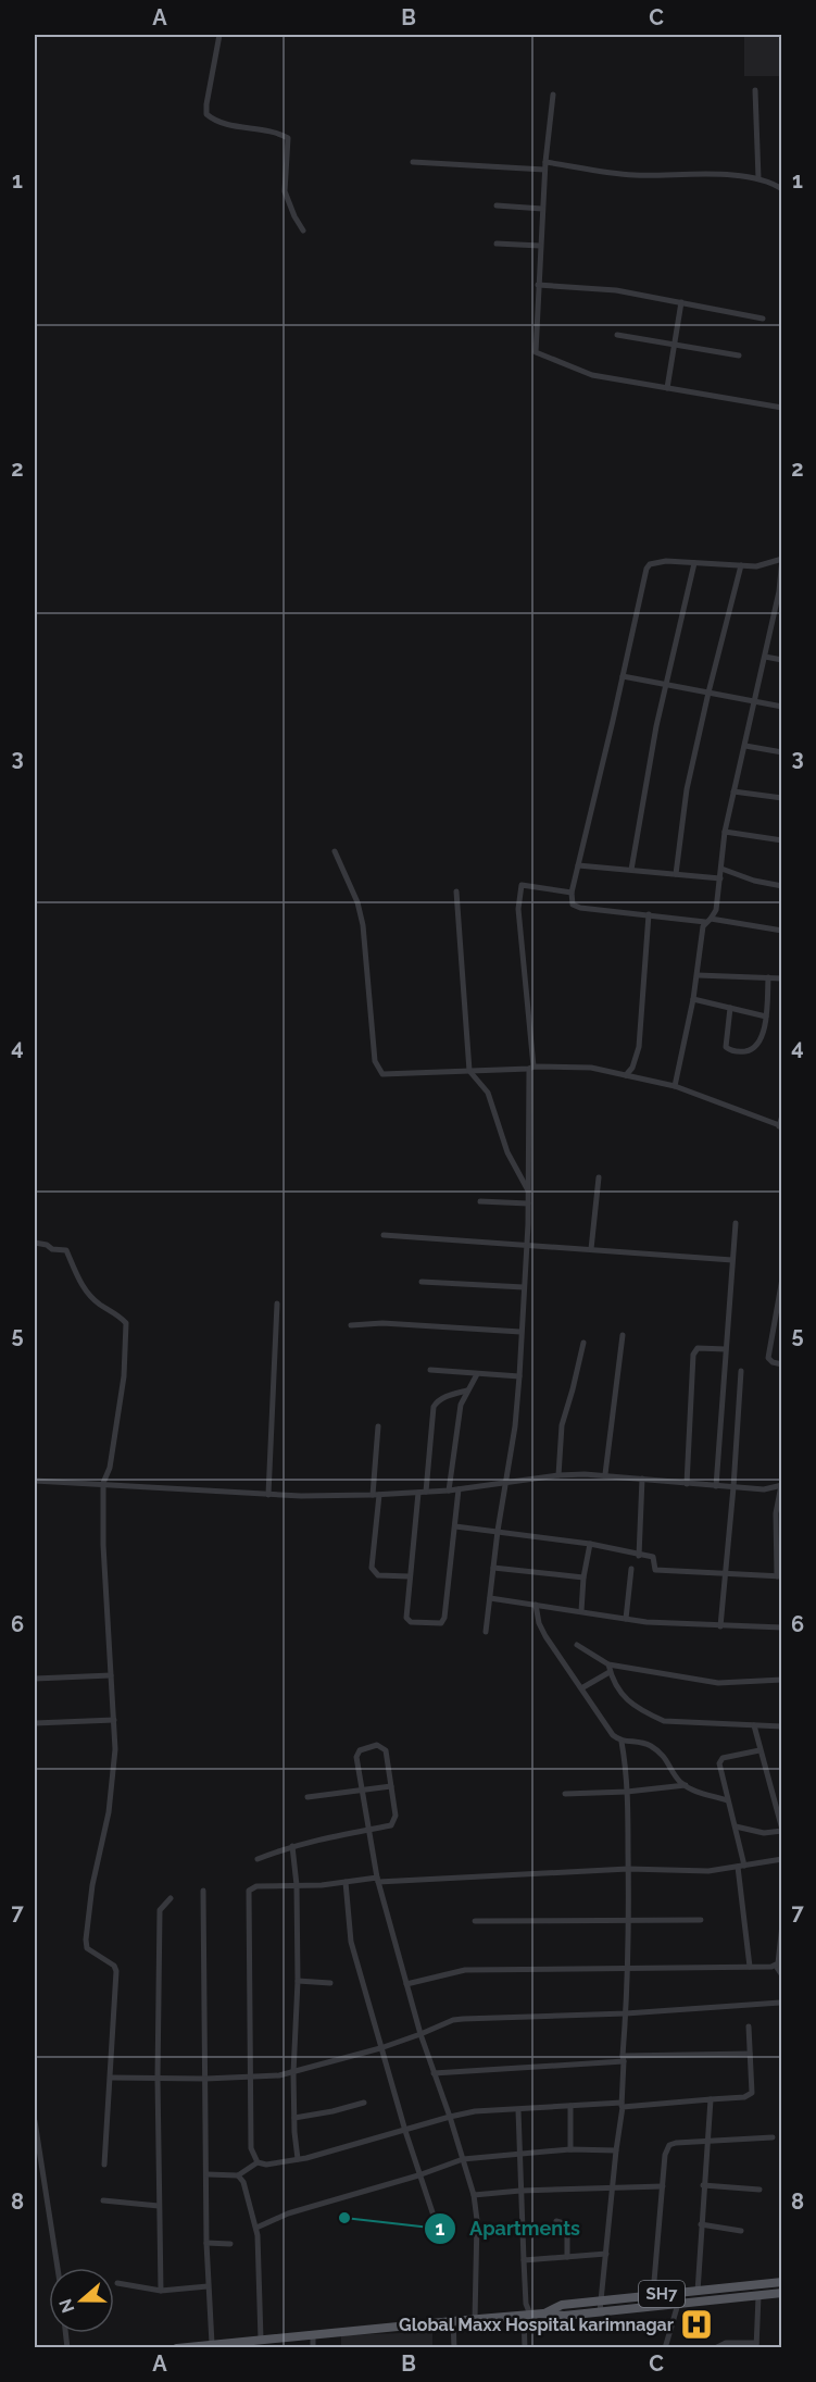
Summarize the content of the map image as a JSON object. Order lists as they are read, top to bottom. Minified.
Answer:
{"streets":{"main road":["SH7"]},"places":{"other":["Apartments"],"hospital":["Global Maxx Hospital karimnagar"]},"north":"left","grid":{"columns":["A","B","C"],"rows":["1","2","3","4","5","6","7","8"]}}
